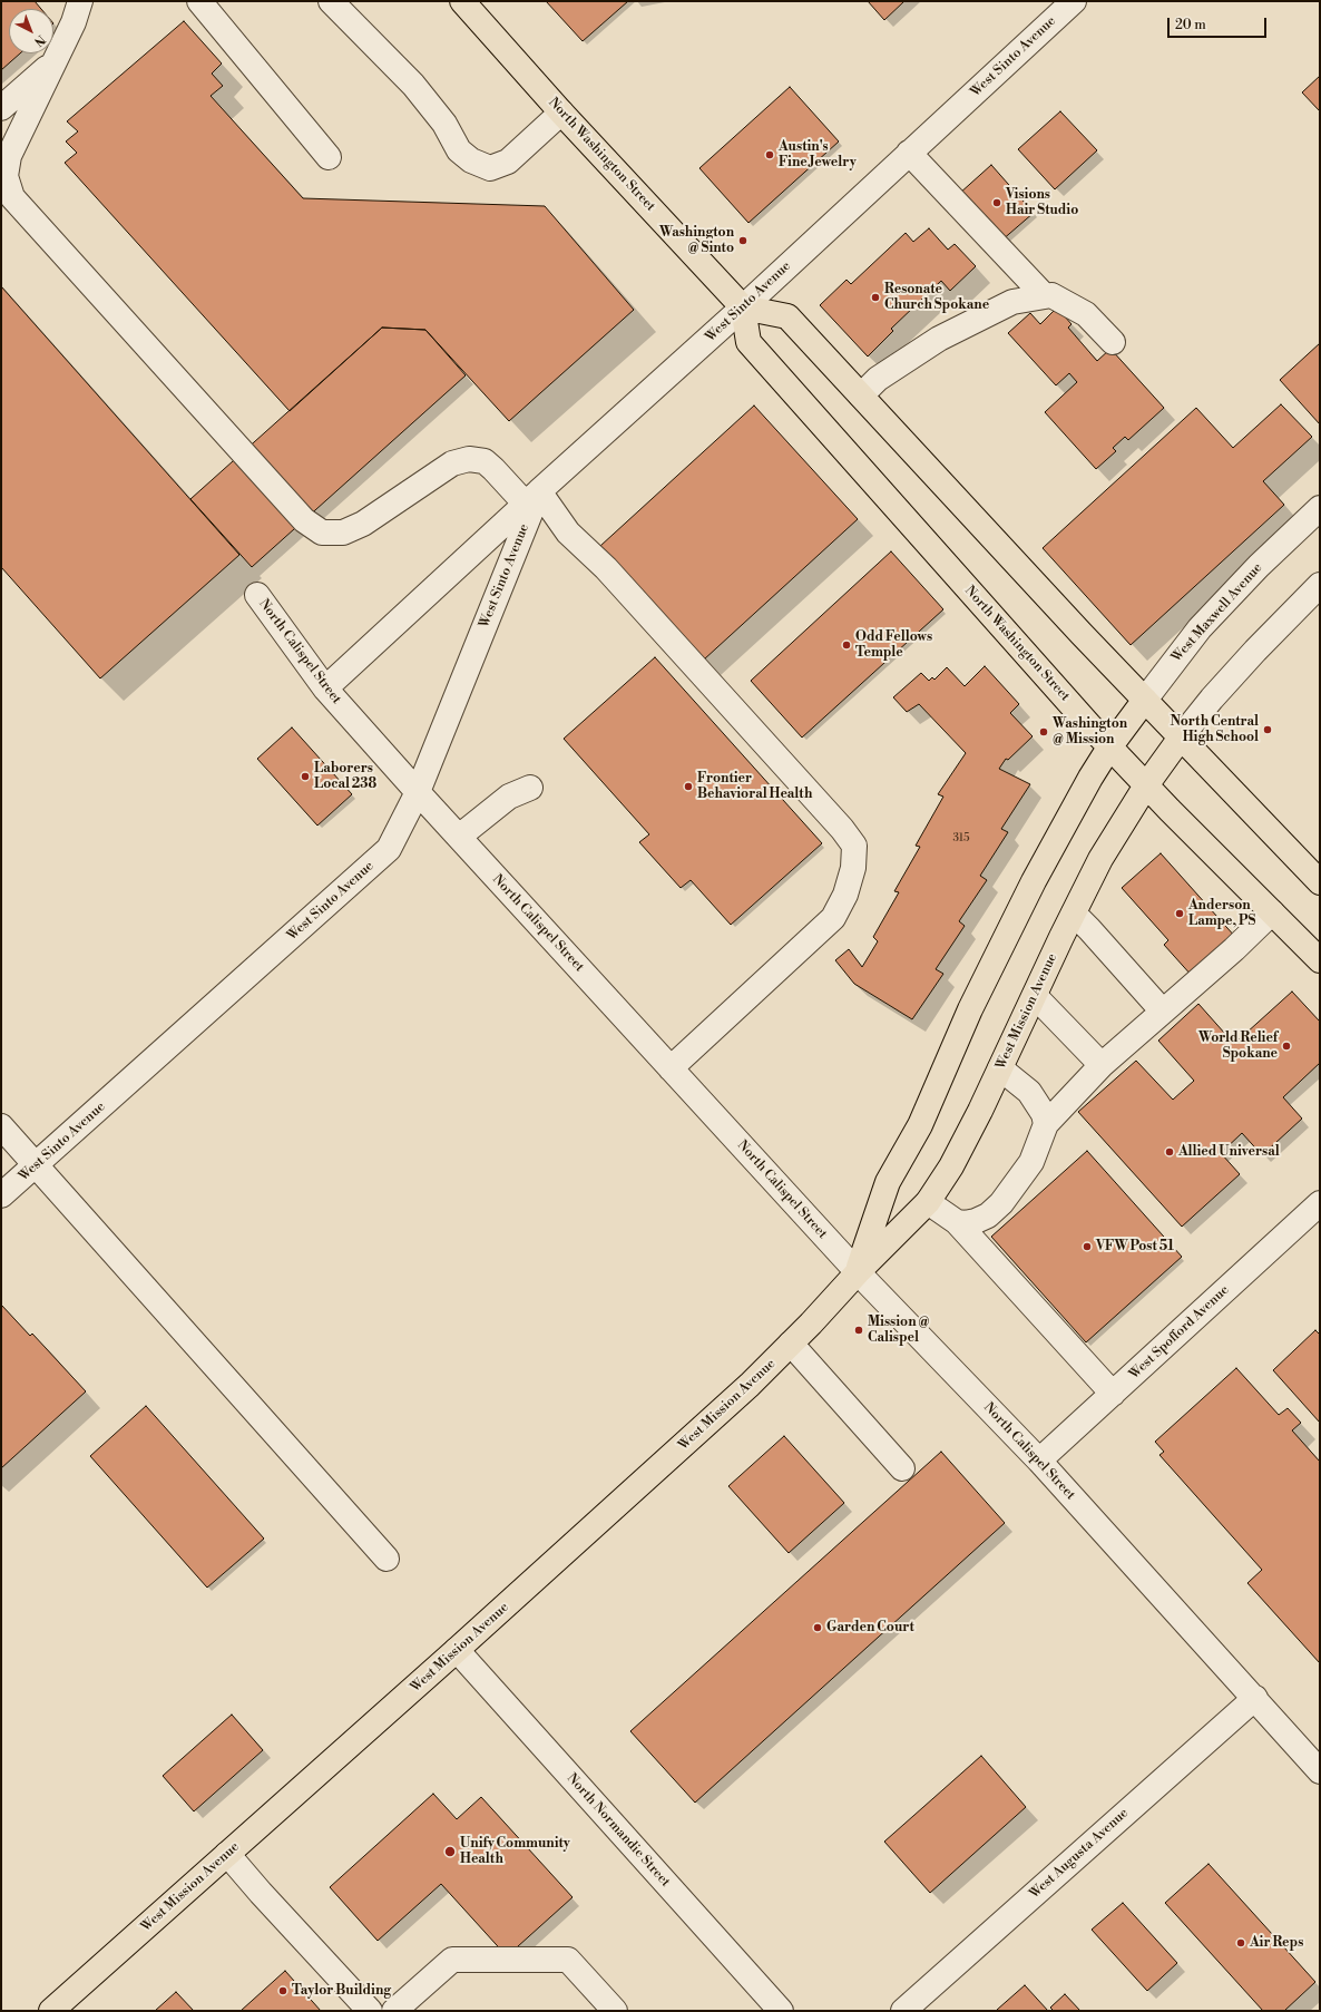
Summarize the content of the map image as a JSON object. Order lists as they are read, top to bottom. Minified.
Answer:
{"streets":{"main road":["North Washington Street","West Maxwell Avenue","West Mission Avenue"],"street":["West Sinto Avenue","North Calispel Street","West Spofford Avenue","North Normandie Street","West Augusta Avenue"]},"crossings":[["West Sinto Avenue","North Washington Street"],["West Sinto Avenue","North Calispel Street"],["North Washington Street","West Maxwell Avenue"],["North Washington Street","West Mission Avenue"],["West Maxwell Avenue","West Mission Avenue"],["North Calispel Street","West Mission Avenue"],["North Calispel Street","West Spofford Avenue"],["North Calispel Street","West Augusta Avenue"],["West Mission Avenue","North Normandie Street"]],"places":["Austin's Fine Jewelry","Visions Hair Studio","Washington @ Sinto","Resonate Church Spokane","Odd Fellows Temple","North Central High School","Washington @ Mission","Laborers Local 238","Frontier Behavioral Health","Anderson Lampe, PS","World Relief Spokane","Allied Universal","VFW Post 51","Mission @ Calispel","Garden Court","Unify Community Health","Air Reps","Taylor Building"],"house_numbers":["315"],"scale_bar":"20 m","north":"bottom right"}
